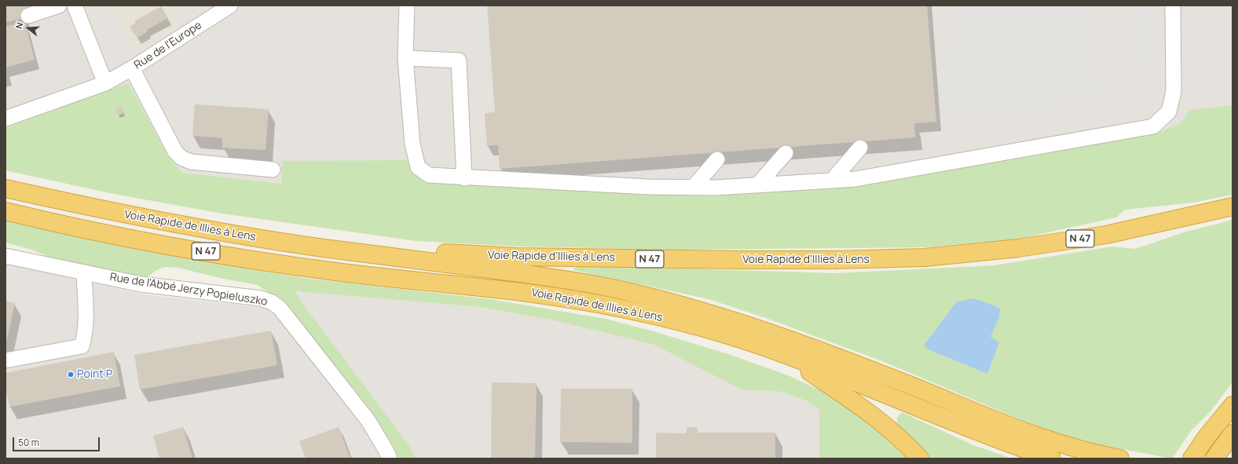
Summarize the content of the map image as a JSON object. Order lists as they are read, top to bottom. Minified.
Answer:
{"streets":{"highway":["Voie Rapide de Illies à Lens","N 47","Voie Rapide d’Illies à Lens"],"street":["Rue de l'Europe","Rue de l'Abbé Jerzy Popieluszko"]},"crossings":[["Voie Rapide de Illies à Lens","N 47"],["Voie Rapide de Illies à Lens","Voie Rapide d’Illies à Lens"]],"places":["Point P"],"scale_bar":"50 m","north":"left"}
